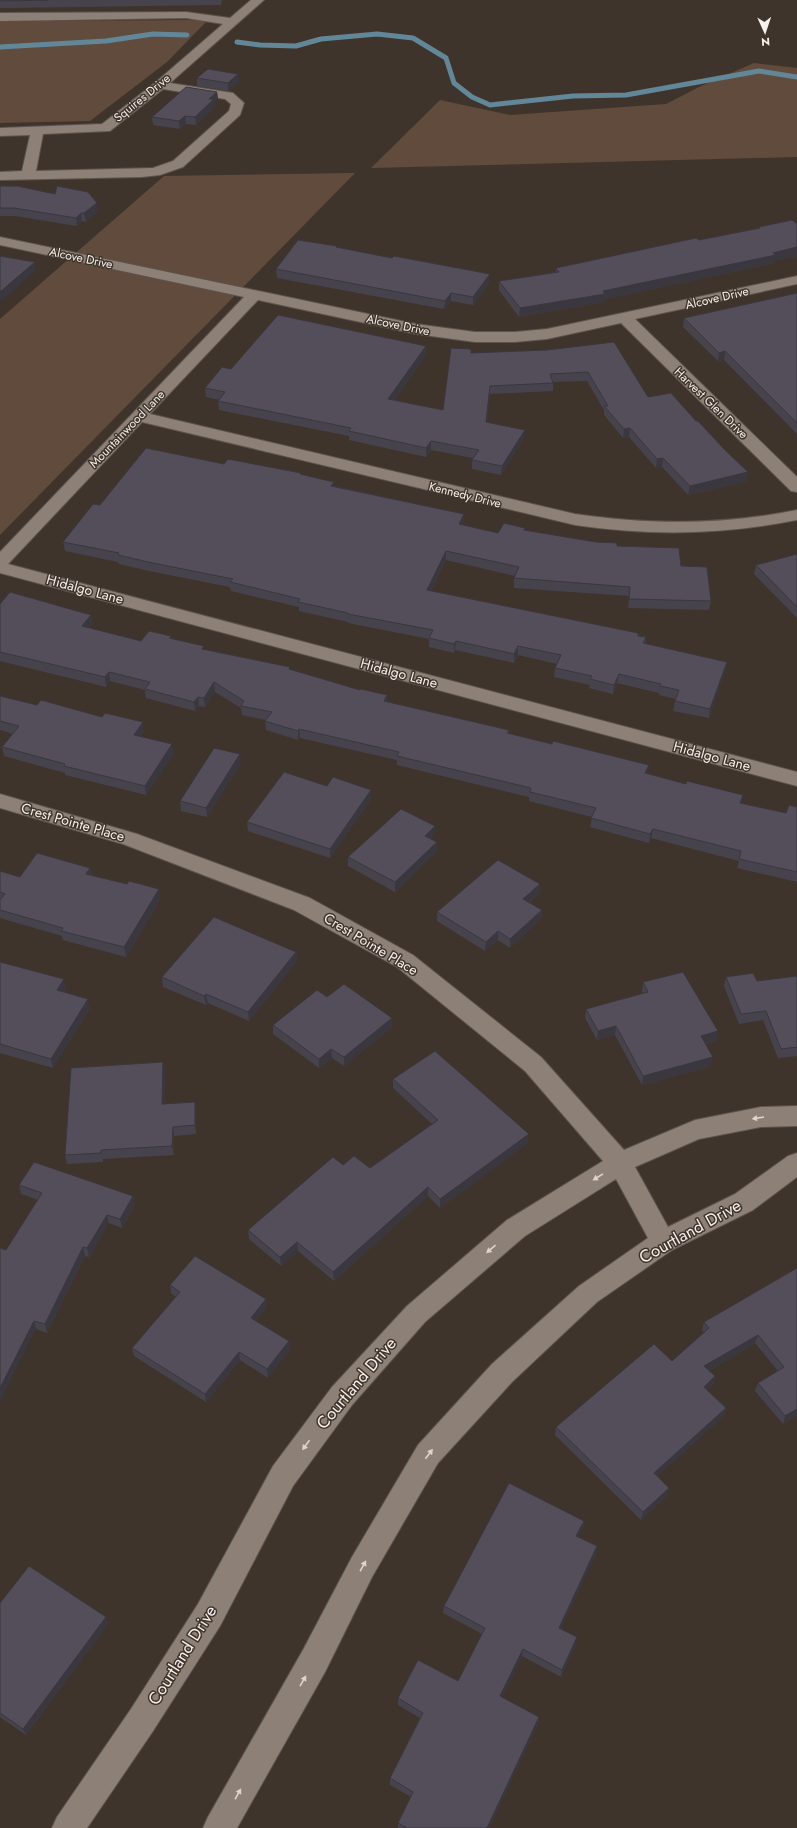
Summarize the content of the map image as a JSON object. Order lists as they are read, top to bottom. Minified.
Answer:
{"streets":{"street":["Squires Drive","Alcove Drive","Harvest Glen Drive","Mountainwood Lane","Kennedy Drive","Hidalgo Lane","Crest Pointe Place","Courtland Drive"]},"crossings":[["Alcove Drive","Harvest Glen Drive"],["Alcove Drive","Mountainwood Lane"],["Mountainwood Lane","Kennedy Drive"],["Crest Pointe Place","Courtland Drive"]],"north":"bottom"}
